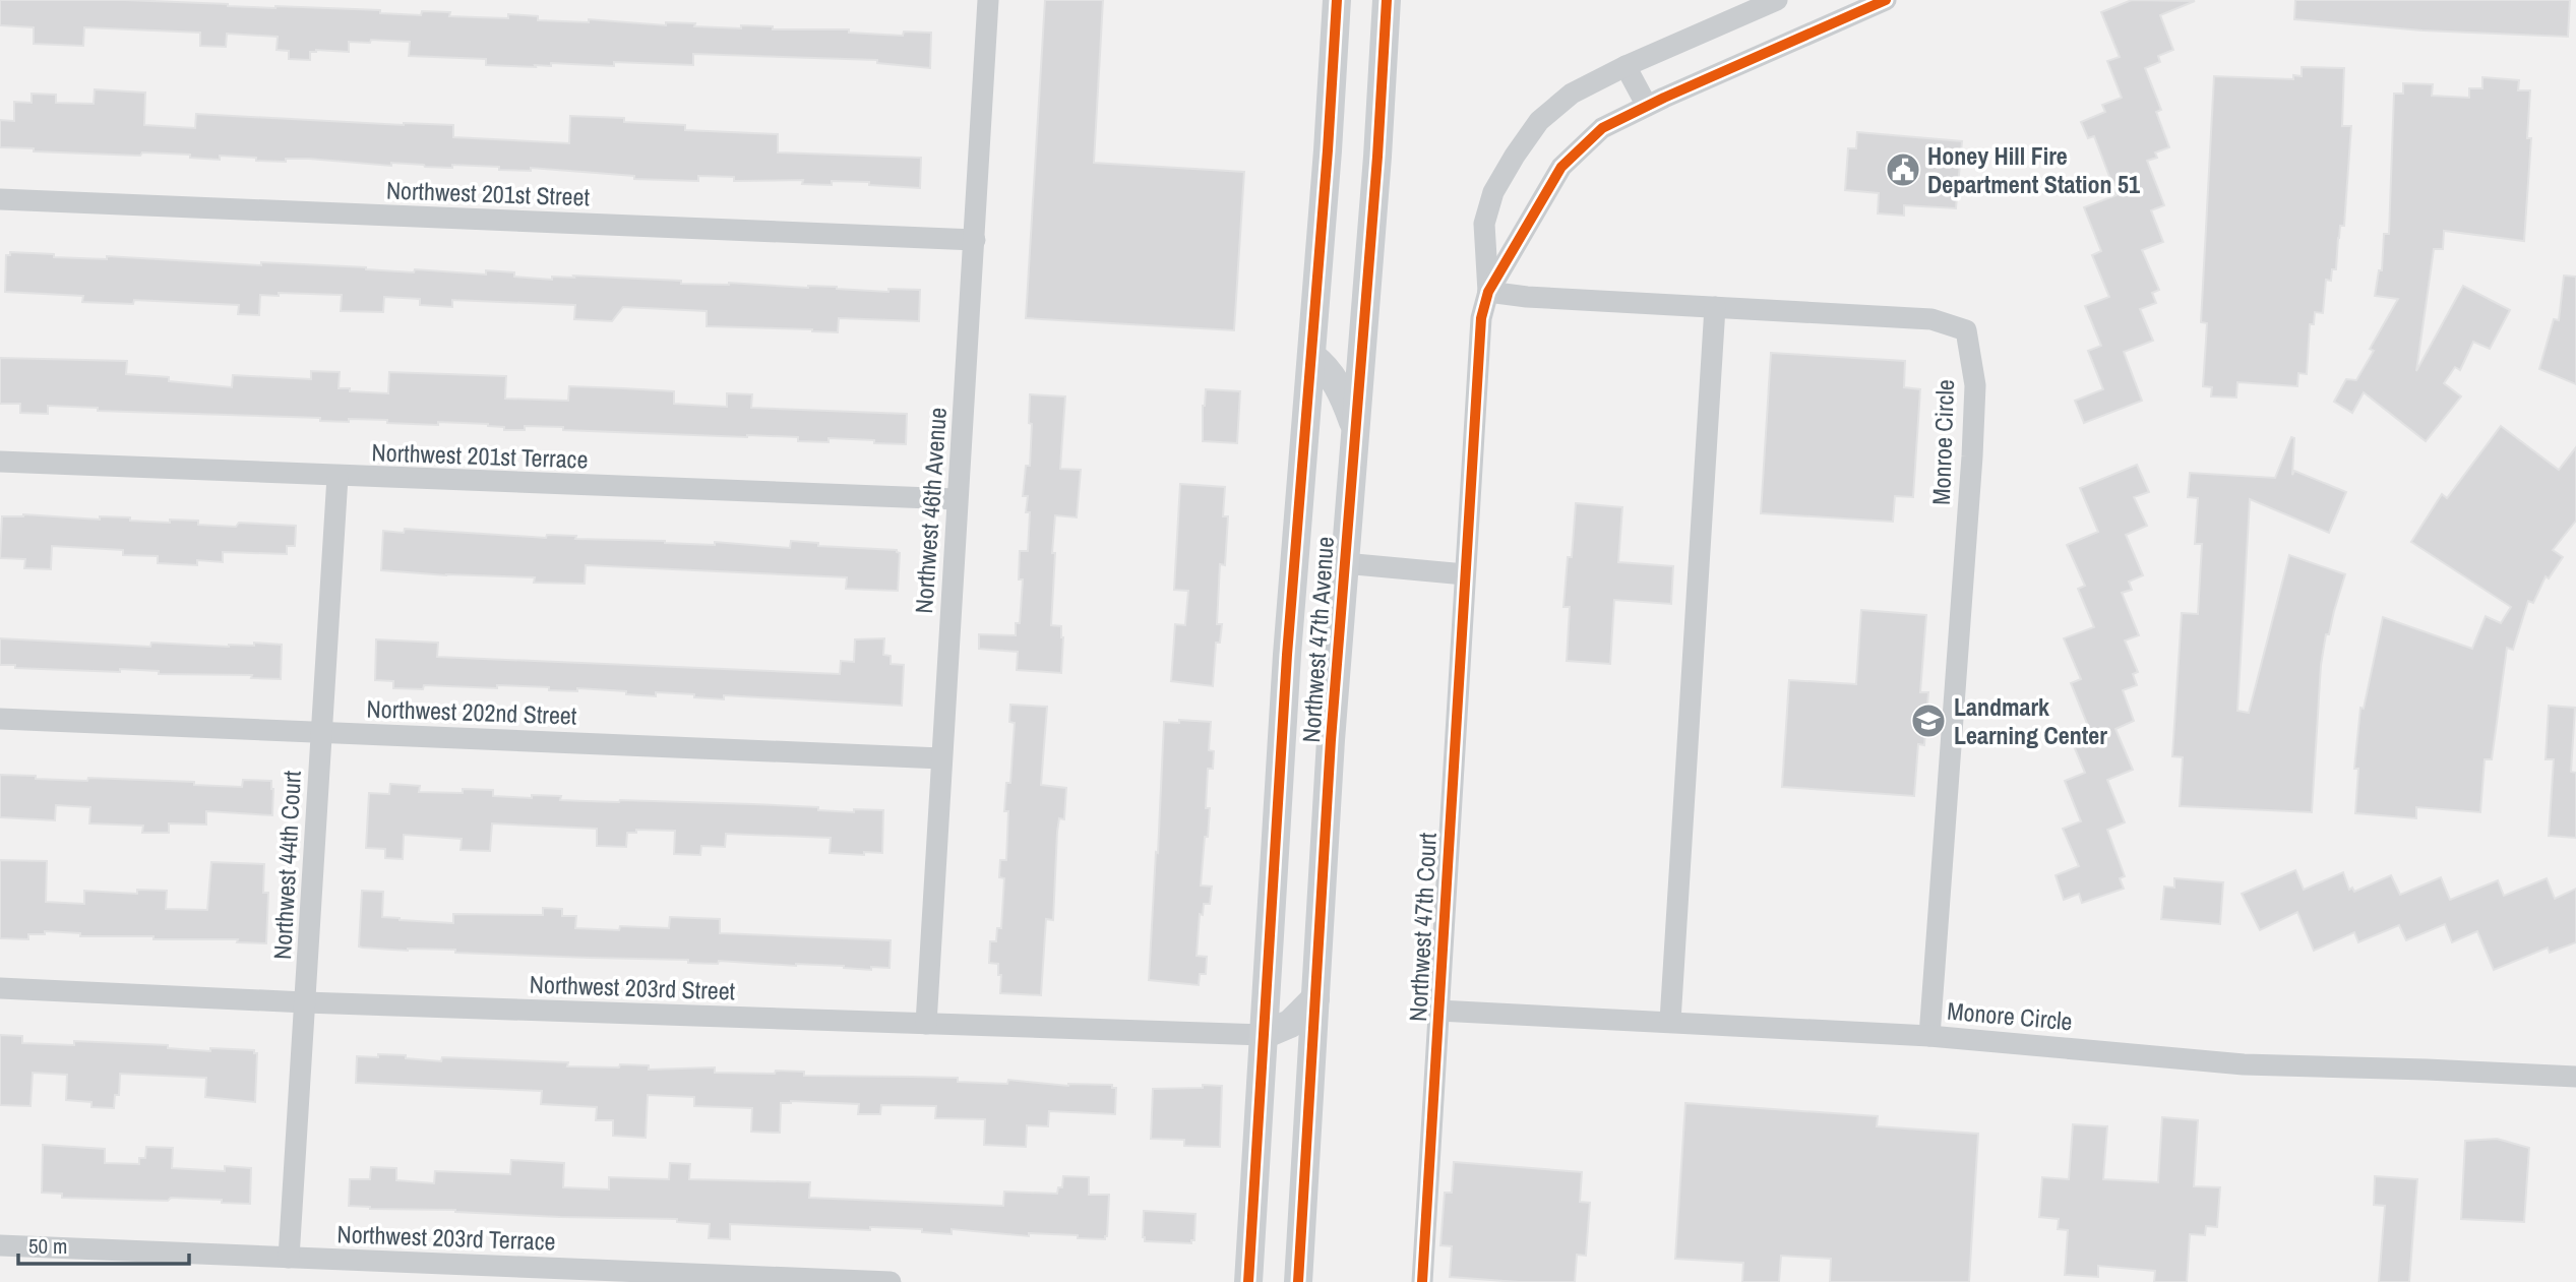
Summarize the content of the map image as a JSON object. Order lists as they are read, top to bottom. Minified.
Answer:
{"streets":{"main road":["Northwest 47th Avenue"],"street":["Northwest 201st Street","Monroe Circle","Northwest 201st Terrace","Northwest 46th Avenue","Northwest 202nd Street","Northwest 44th Court","Northwest 47th Court","Northwest 203rd Street","Monore Circle","Northwest 203rd Terrace"]},"crossings":[["Northwest 201st Street","Northwest 46th Avenue"],["Monroe Circle","Northwest 47th Court"],["Monroe Circle","Monore Circle"],["Northwest 201st Terrace","Northwest 46th Avenue"],["Northwest 201st Terrace","Northwest 44th Court"],["Northwest 46th Avenue","Northwest 202nd Street"],["Northwest 46th Avenue","Northwest 203rd Street"],["Northwest 47th Avenue","Northwest 203rd Street"],["Northwest 202nd Street","Northwest 44th Court"],["Northwest 44th Court","Northwest 203rd Street"],["Northwest 44th Court","Northwest 203rd Terrace"],["Northwest 47th Court","Monore Circle"]],"places":{"public building":["Honey Hill Fire Department Station 51"],"school or university":["Landmark Learning Center"]},"scale_bar":"50 m"}
